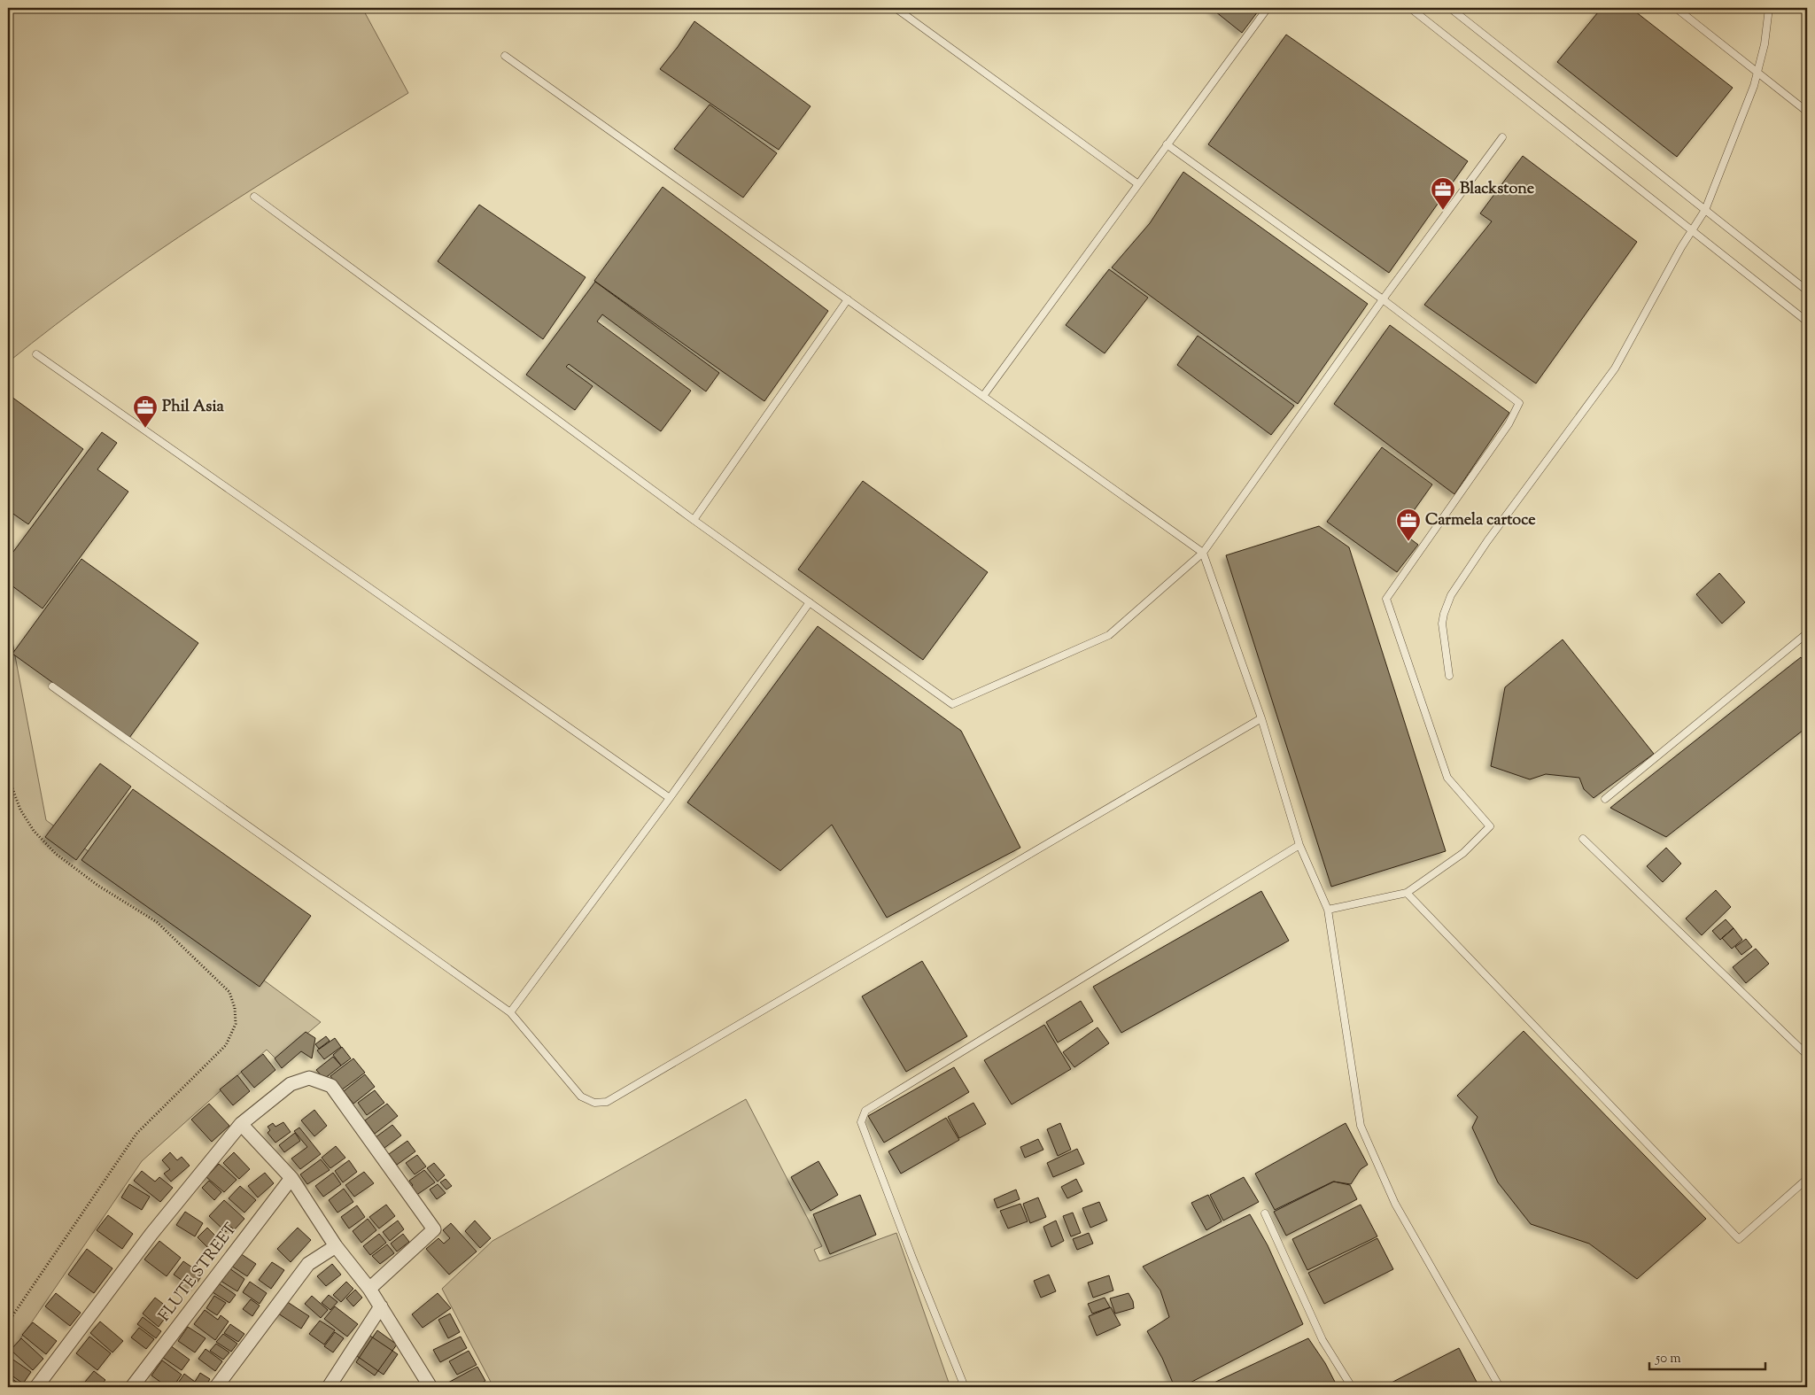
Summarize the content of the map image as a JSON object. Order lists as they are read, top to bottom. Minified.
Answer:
{"streets":{"street":["FLUTE STREET"]},"places":{"office":["Blackstone","Phil Asia","Carmela cartoce"]},"scale_bar":"50 m"}
